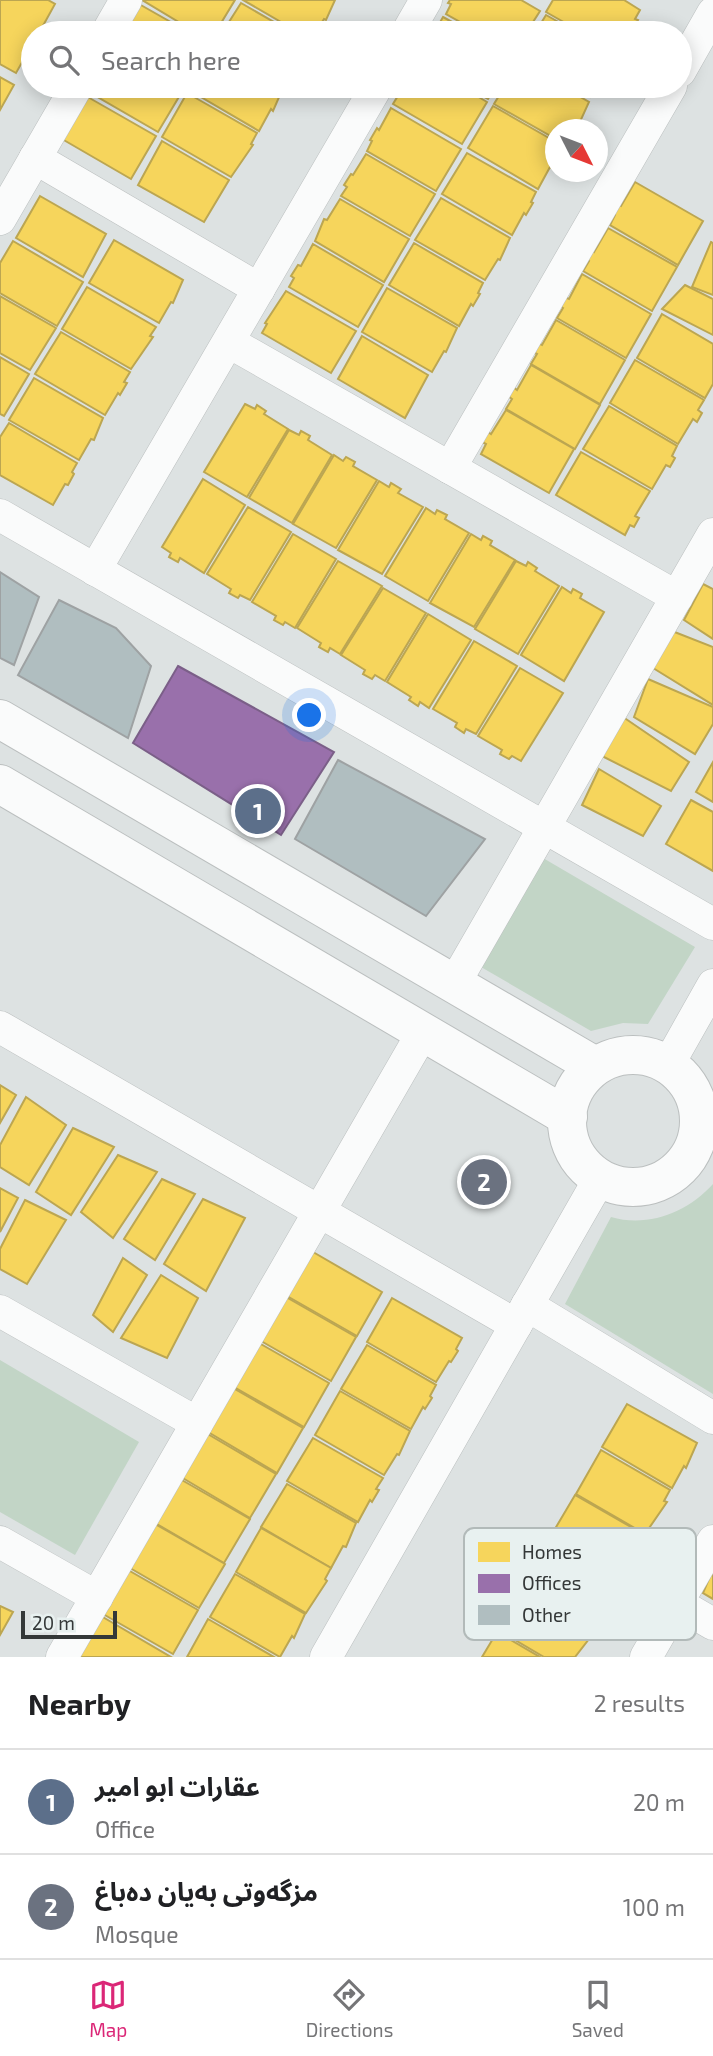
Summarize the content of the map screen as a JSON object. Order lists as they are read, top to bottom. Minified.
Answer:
{"legend":["Homes","Offices","Other"],"scale_bar":"20 m","north":"bottom right","page":{"search":"Search here","pins":["1","2"],"scale":"20 m","heading":["Nearby","2 results"],"list":[{"mark":"1","name":"عقارات ابو امير","note":"Office","value":"20 m"},{"mark":"2","name":"مزگەوتی بەیان دەباغ","note":"Mosque","value":"100 m"}],"nav":["Map","Directions","Saved"]}}
